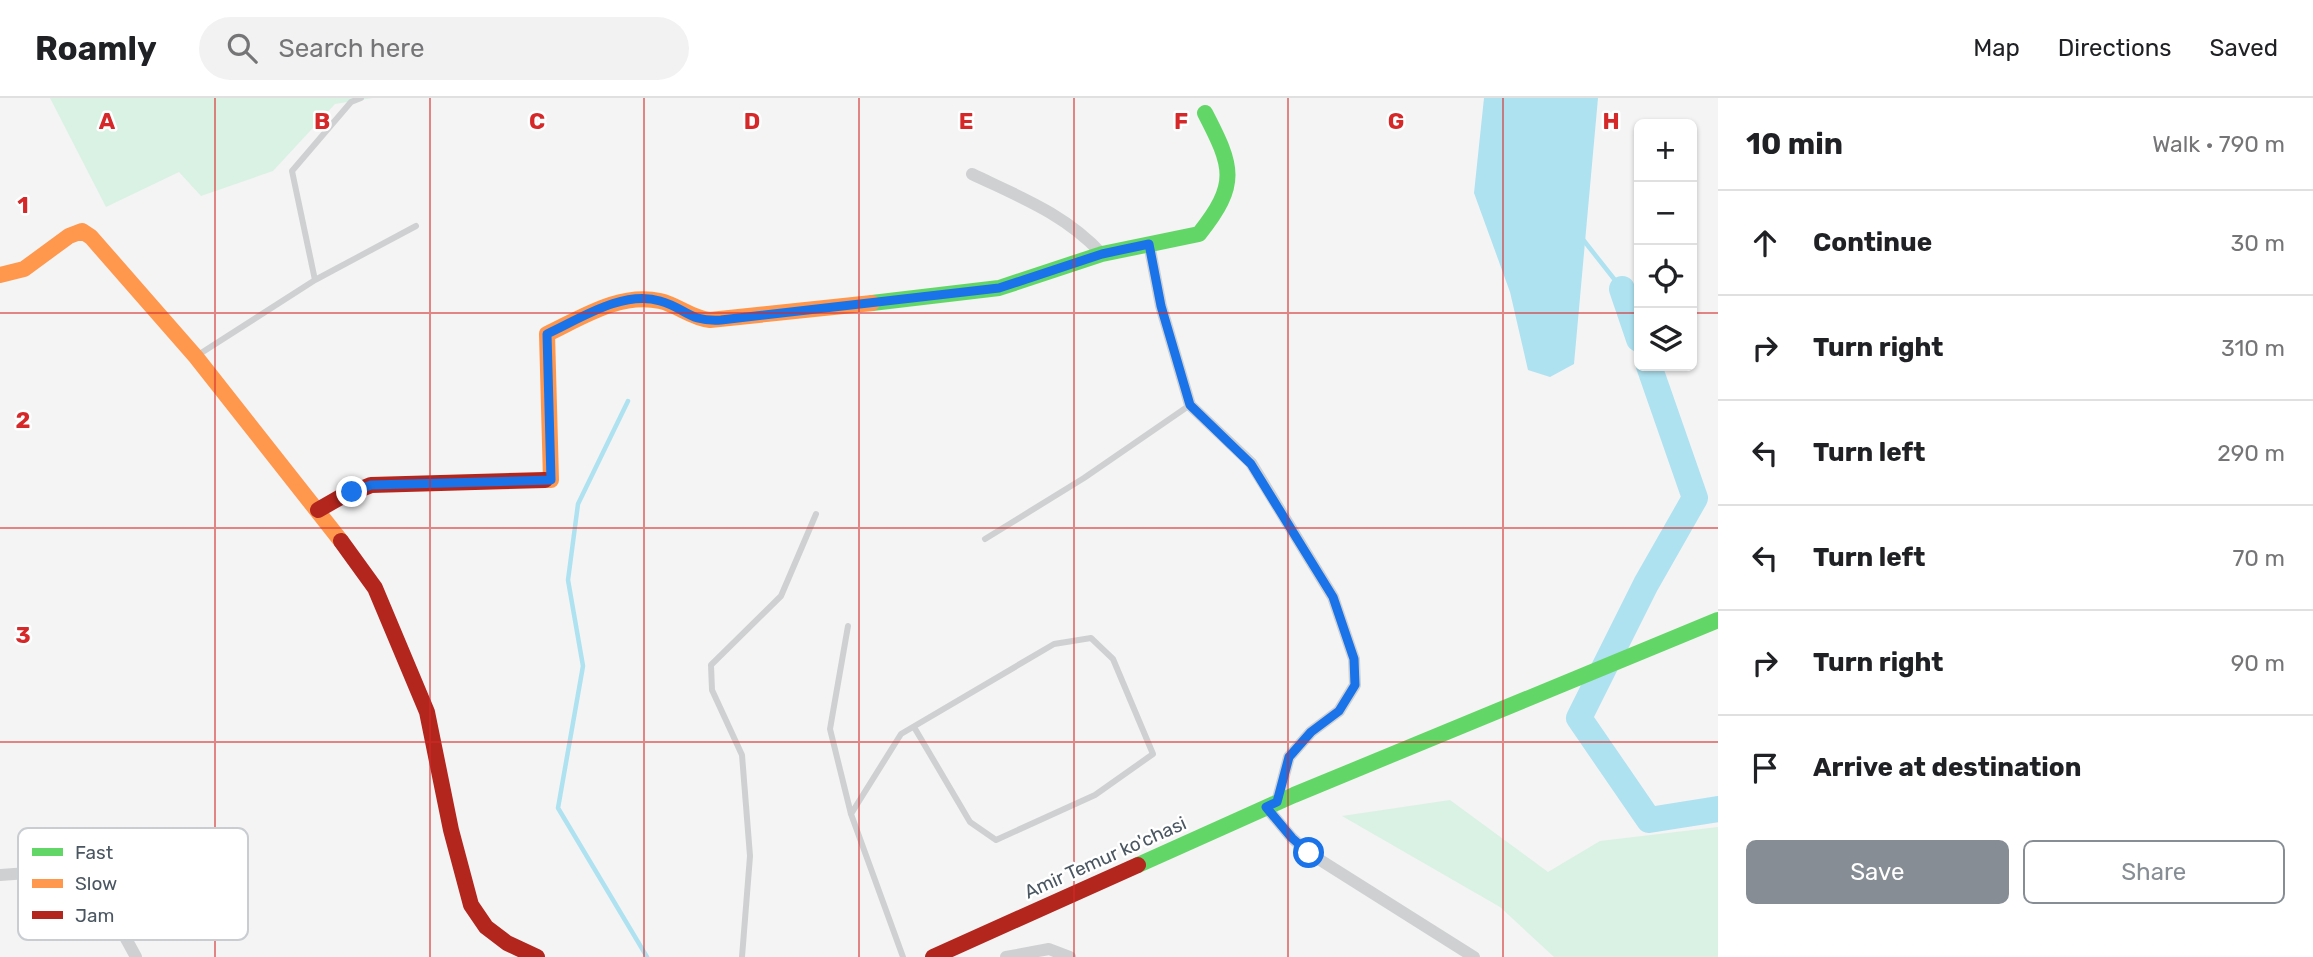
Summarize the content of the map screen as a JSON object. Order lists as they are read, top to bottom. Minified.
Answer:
{"streets":{"street":["Amir Temur ko'chasi"]},"legend":["Fast","Slow","Jam"],"page":{"header":"Roamly","search":"Search here","nav":["Map","Directions","Saved"],"heading":["10 min","Walk · 790 m"],"map_buttons":["+","−"],"list":[["Continue","30 m"],["Turn right","310 m"],["Turn left","290 m"],["Turn left","70 m"],["Turn right","90 m"],"Arrive at destination"],"buttons":["Save","Share"]},"grid":{"columns":["A","B","C","D","E","F","G","H"],"rows":["1","2","3"]}}
